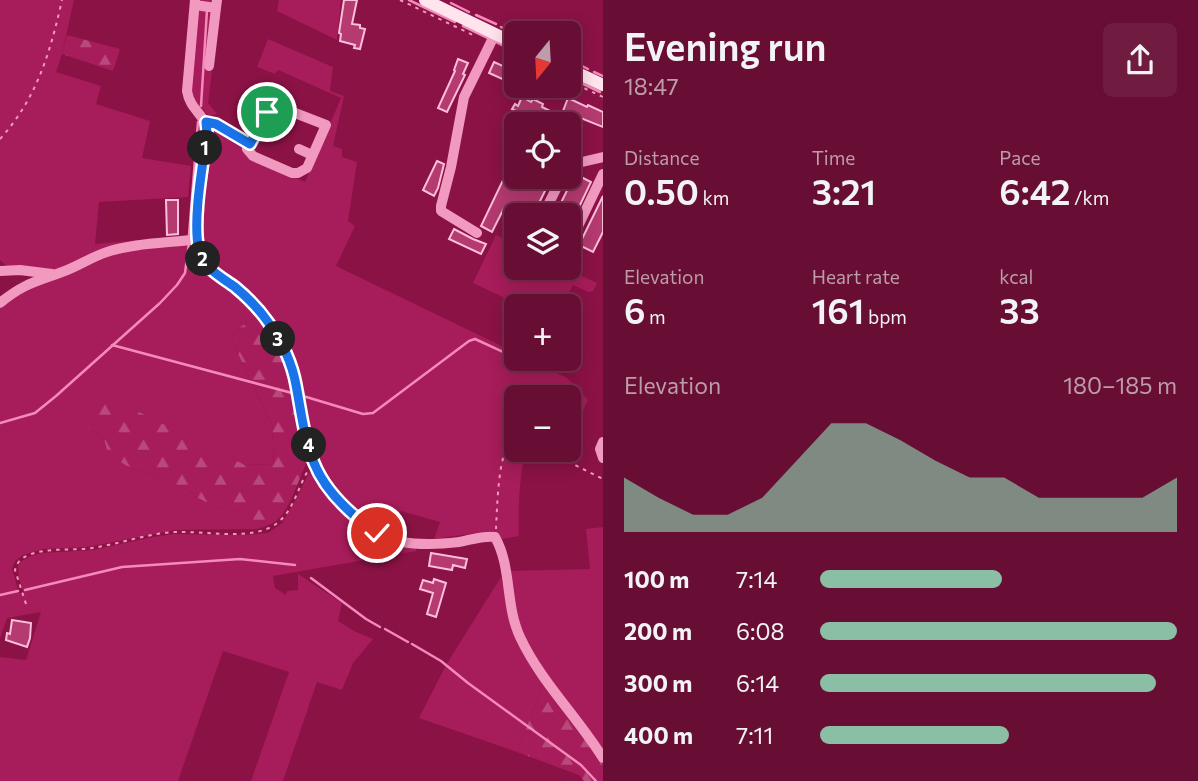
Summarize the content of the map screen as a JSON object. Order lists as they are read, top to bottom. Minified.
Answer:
{"north":"bottom","page":{"heading":["Evening run","18:47"],"map_buttons":["+","−"],"stats":[["Distance","0.50 km"],["Time","3:21"],["Pace","6:42 /km"],["Elevation","6 m"],["Heart rate","161 bpm"],["kcal","33"]],"pins":["1","2","3","4"],"chart":["Elevation","180–185 m"],"list":[{"name":"100 m","note":"7:14"},{"name":"200 m","note":"6:08"},{"name":"300 m","note":"6:14"},{"name":"400 m","note":"7:11"}]}}
